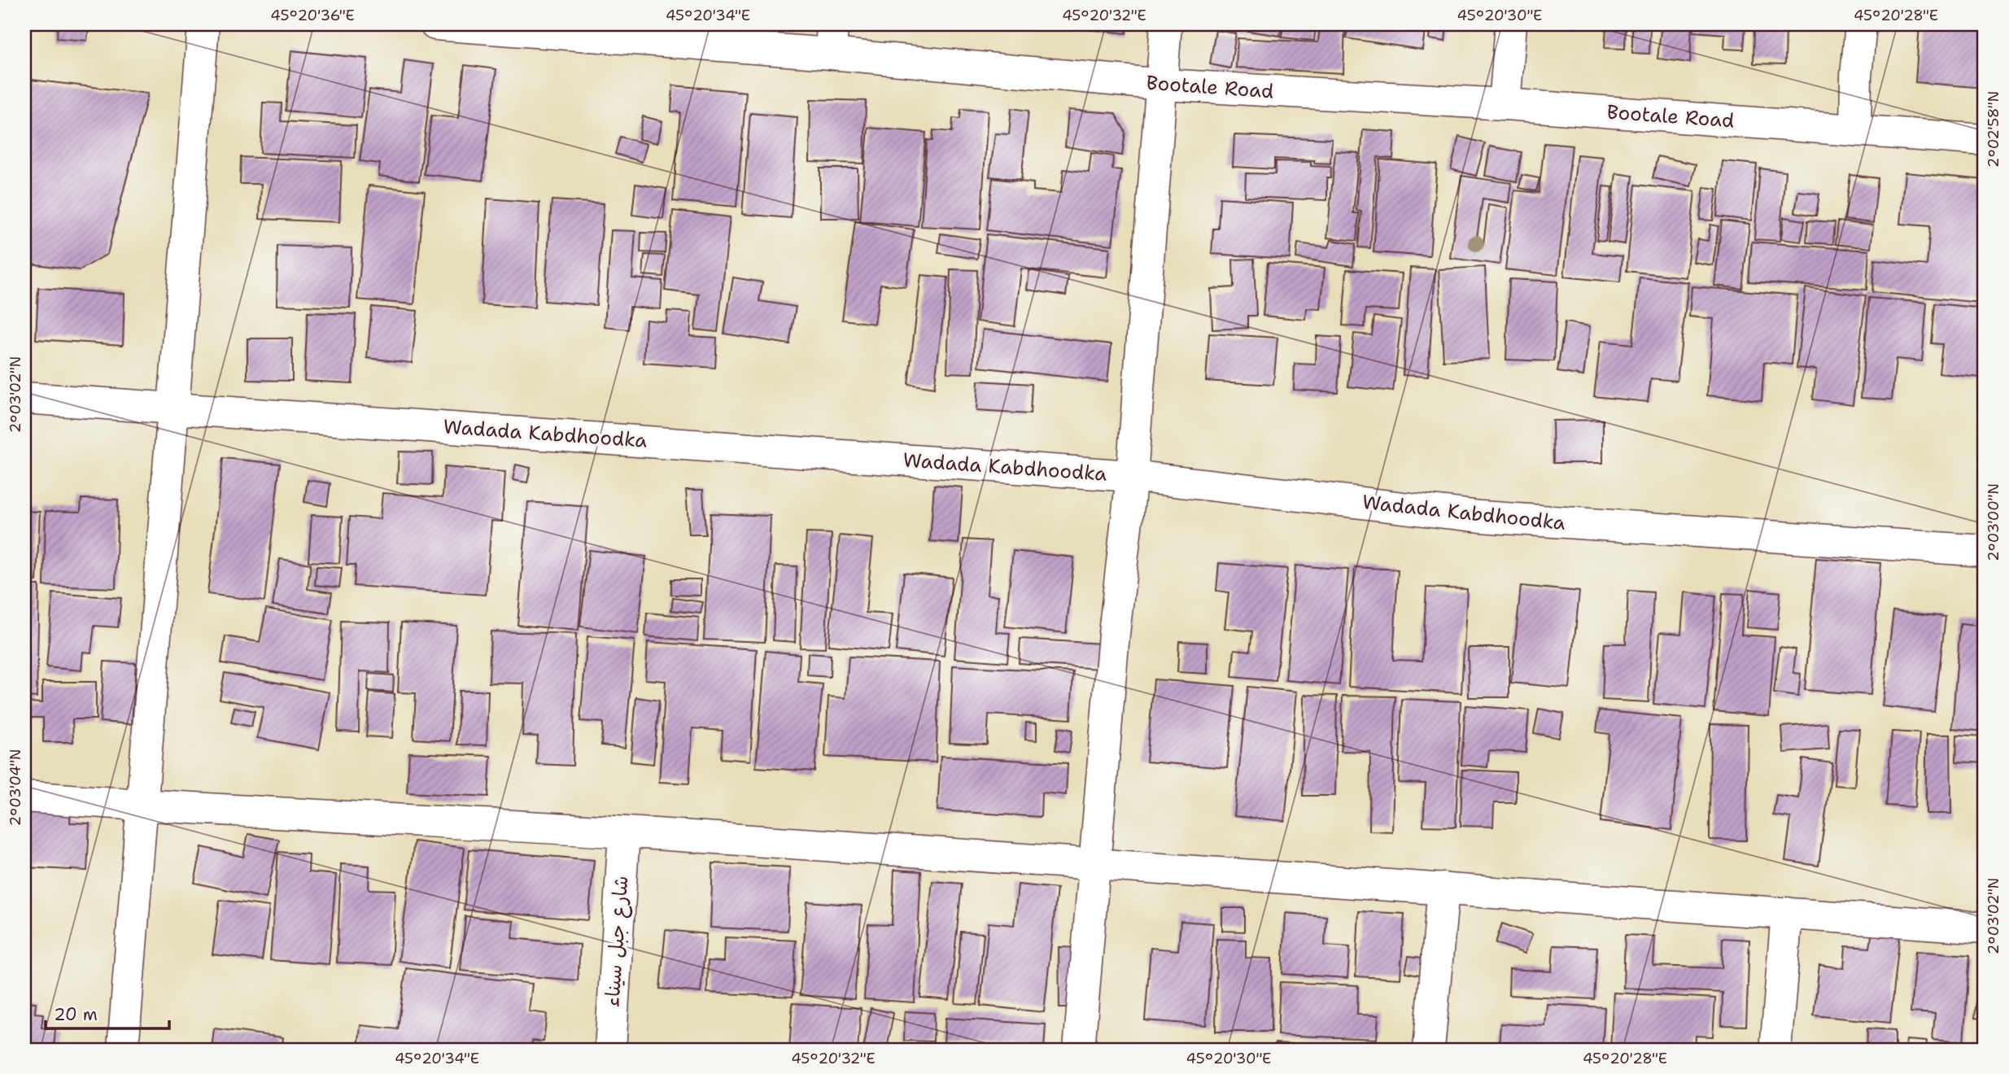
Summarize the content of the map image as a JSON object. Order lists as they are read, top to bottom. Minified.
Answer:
{"streets":{"street":["Bootale Road","Wadada Kabdhoodka","شارع جبل سيناء"]},"scale_bar":"20 m","coordinates":["45°20'36\"E","45°20'34\"E","45°20'32\"E","45°20'30\"E","45°20'28\"E","2°02'58\"N","2°03'02\"N","2°03'00\"N","2°03'04\"N"]}
